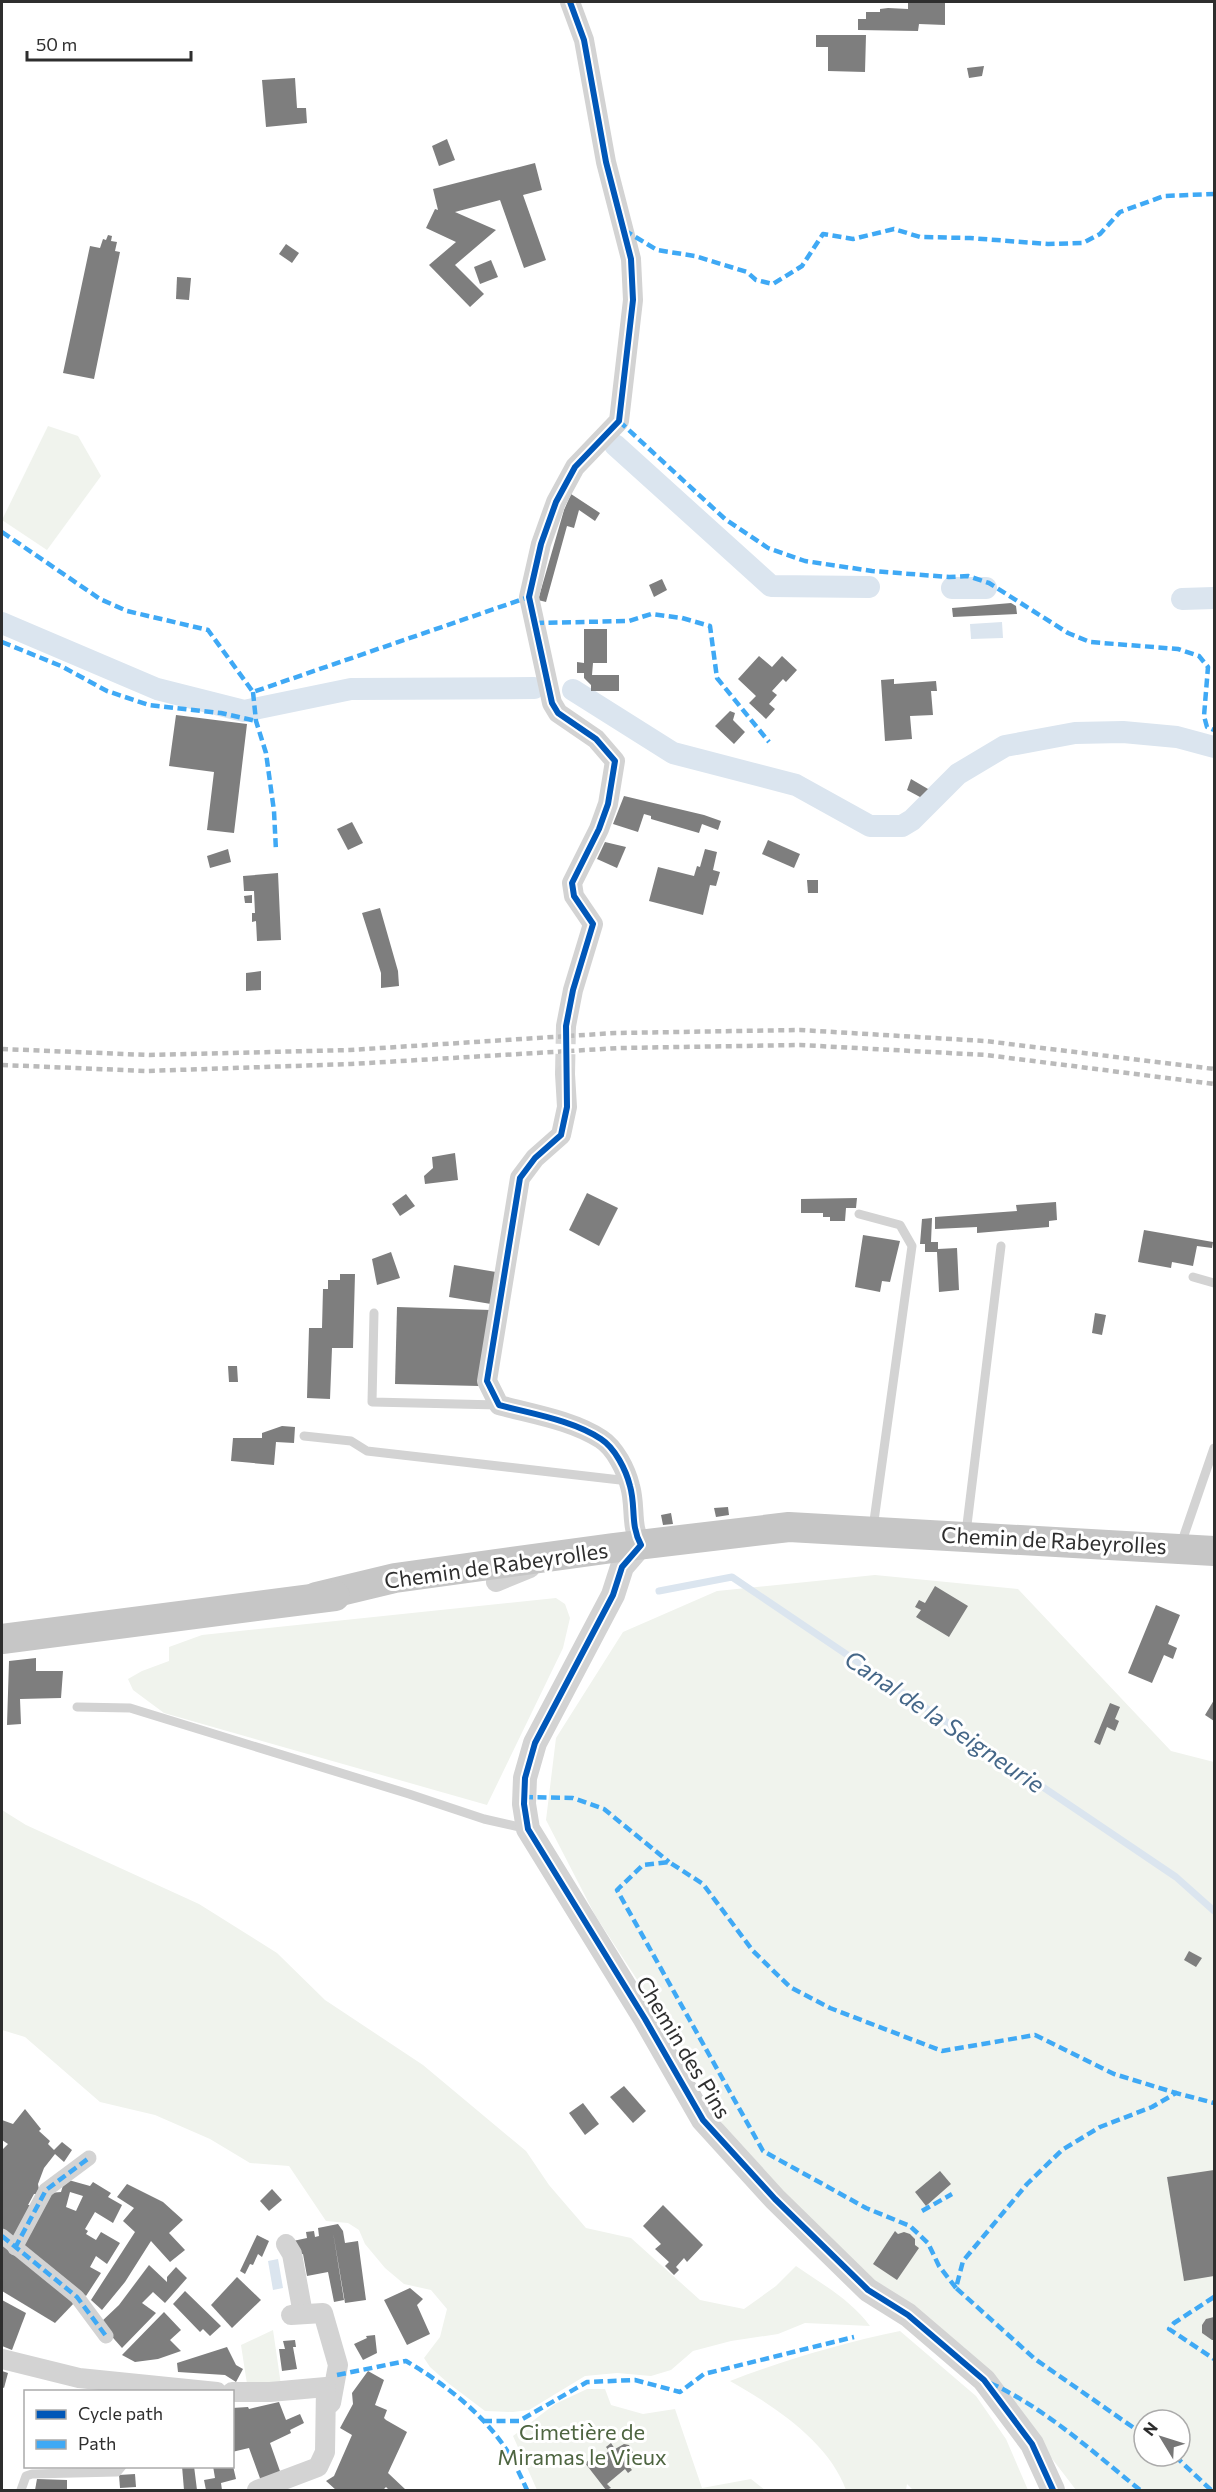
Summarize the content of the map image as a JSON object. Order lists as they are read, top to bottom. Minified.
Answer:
{"streets":{"main road":["Chemin de Rabeyrolles"],"street":["Chemin des Pins"]},"crossings":[["Chemin de Rabeyrolles","Chemin des Pins"]],"water":["Canal de la Seigneurie"],"parks":["Cimetière de Miramas le Vieux"],"legend":["Cycle path","Path"],"scale_bar":"50 m","north":"top left"}
